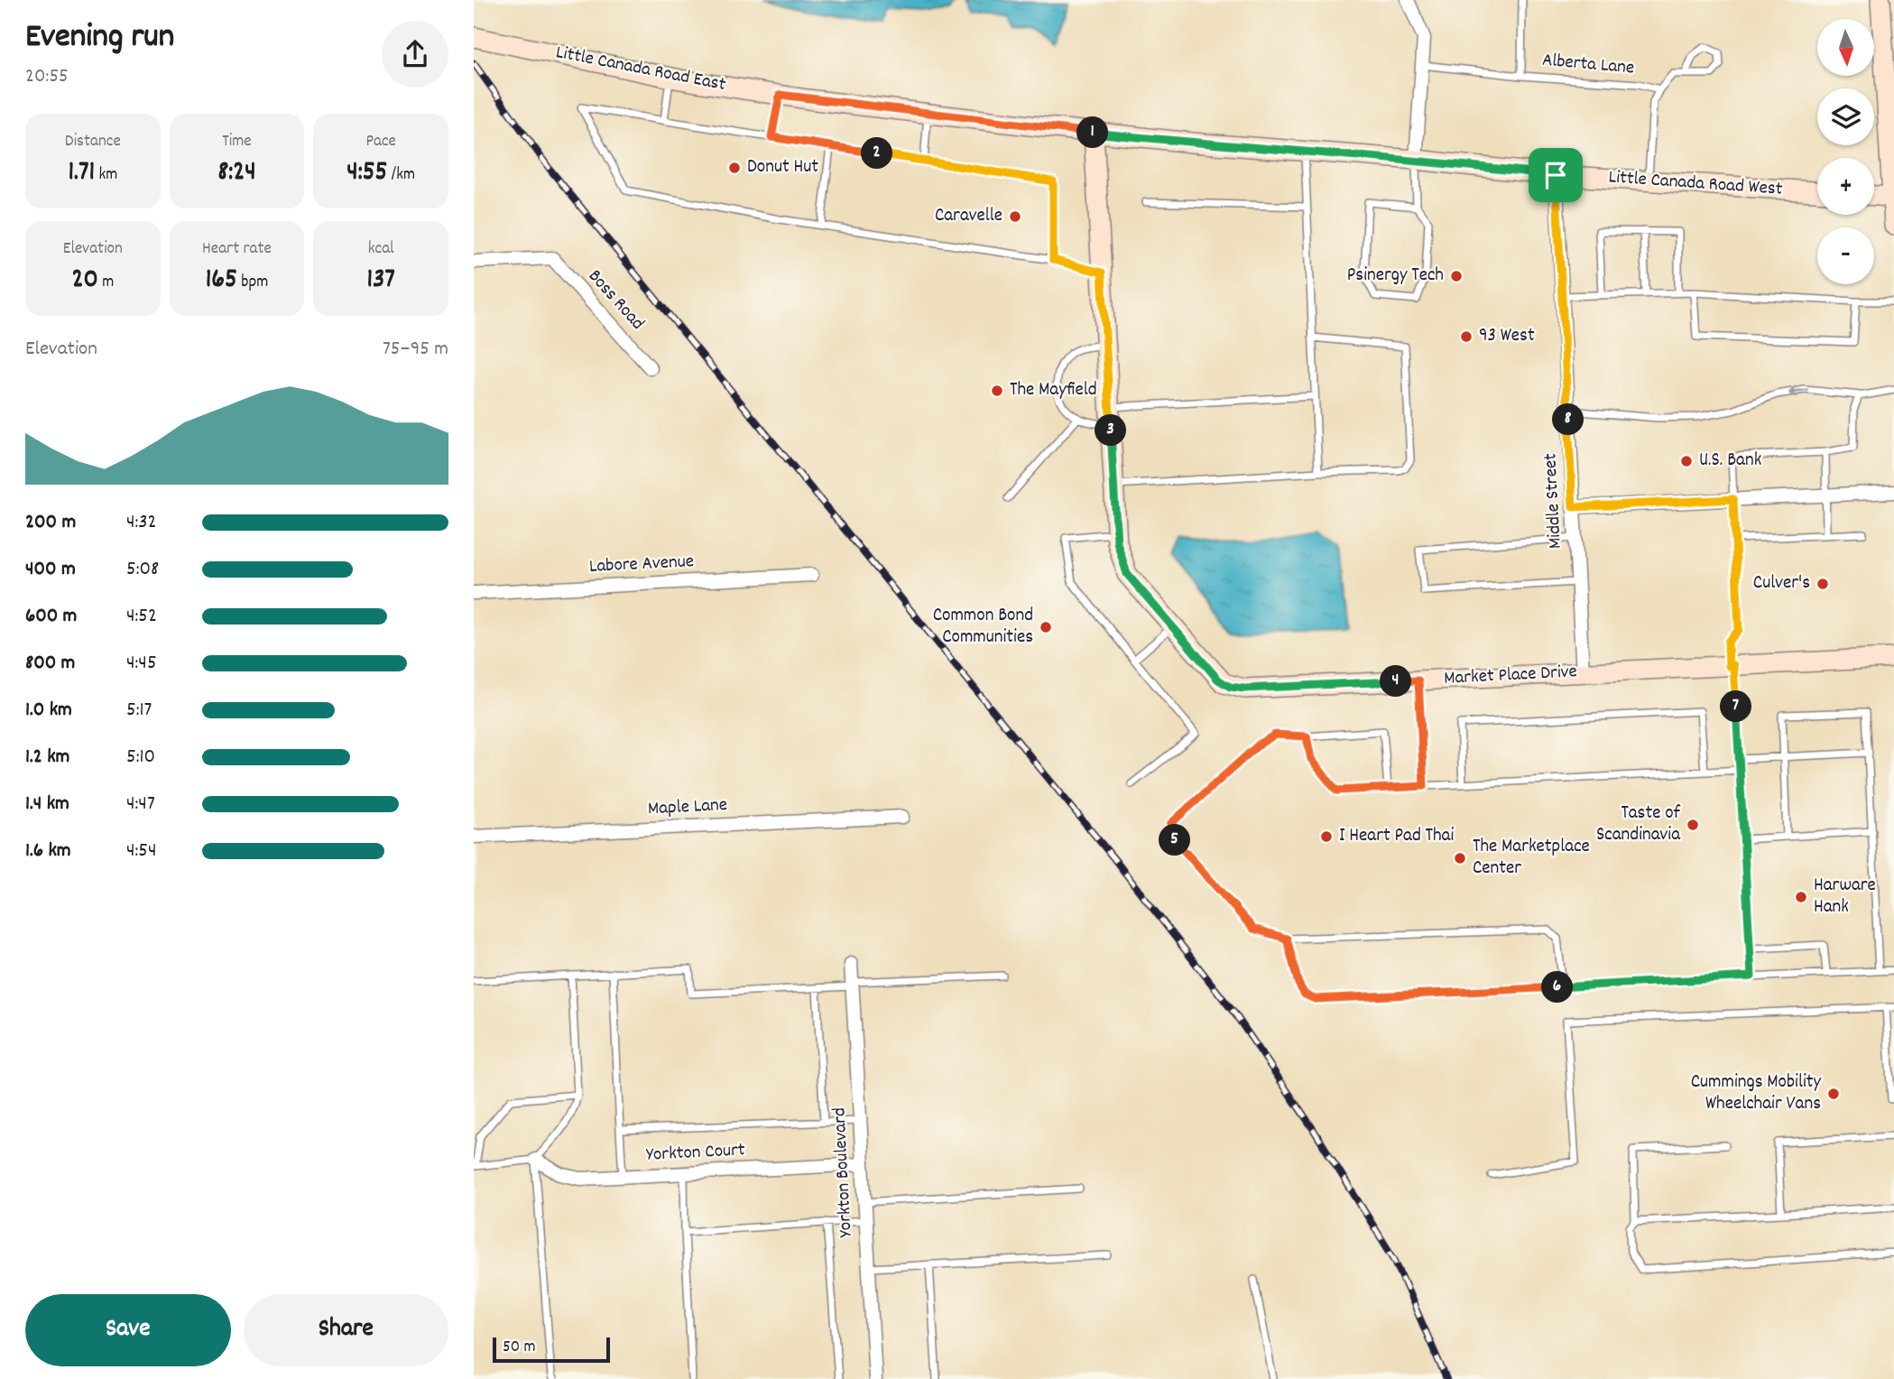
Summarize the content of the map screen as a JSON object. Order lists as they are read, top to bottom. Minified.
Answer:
{"streets":{"street":["Little Canada Road East","Little Canada Road West","Boss Road","Middle Street","Labore Avenue","Market Place Drive","Maple Lane","Yorkton Court","Yorkton Boulevard"],"lane":["Alberta Lane"]},"crossings":[["Alberta Lane","Little Canada Road West"],["Little Canada Road East","Little Canada Road West"],["Little Canada Road West","Middle Street"],["Little Canada Road West","Market Place Drive"],["Middle Street","Market Place Drive"],["Yorkton Court","Yorkton Boulevard"]],"places":["Donut Hut","Caravelle","Psinergy Tech","93 West","The Mayfield","U.S. Bank","Culver's","Common Bond Communities","Taste of Scandinavia","I Heart Pad Thai","The Marketplace Center","Harware Hank","Cummings Mobility Wheelchair Vans"],"scale_bar":"50 m","north":"bottom","page":{"heading":["Evening run","20:55"],"map_buttons":["+","−"],"stats":[["Distance","1.71 km"],["Time","8:24"],["Pace","4:55 /km"],["Elevation","20 m"],["Heart rate","165 bpm"],["kcal","137"]],"pins":["1","2","8","3","4","7","5","6"],"chart":["Elevation","75–95 m"],"list":[{"name":"200 m","note":"4:32"},{"name":"400 m","note":"5:08"},{"name":"600 m","note":"4:52"},{"name":"800 m","note":"4:45"},{"name":"1.0 km","note":"5:17"},{"name":"1.2 km","note":"5:10"},{"name":"1.4 km","note":"4:47"},{"name":"1.6 km","note":"4:54"}],"buttons":["Save","Share"],"scale":"50 m"}}
